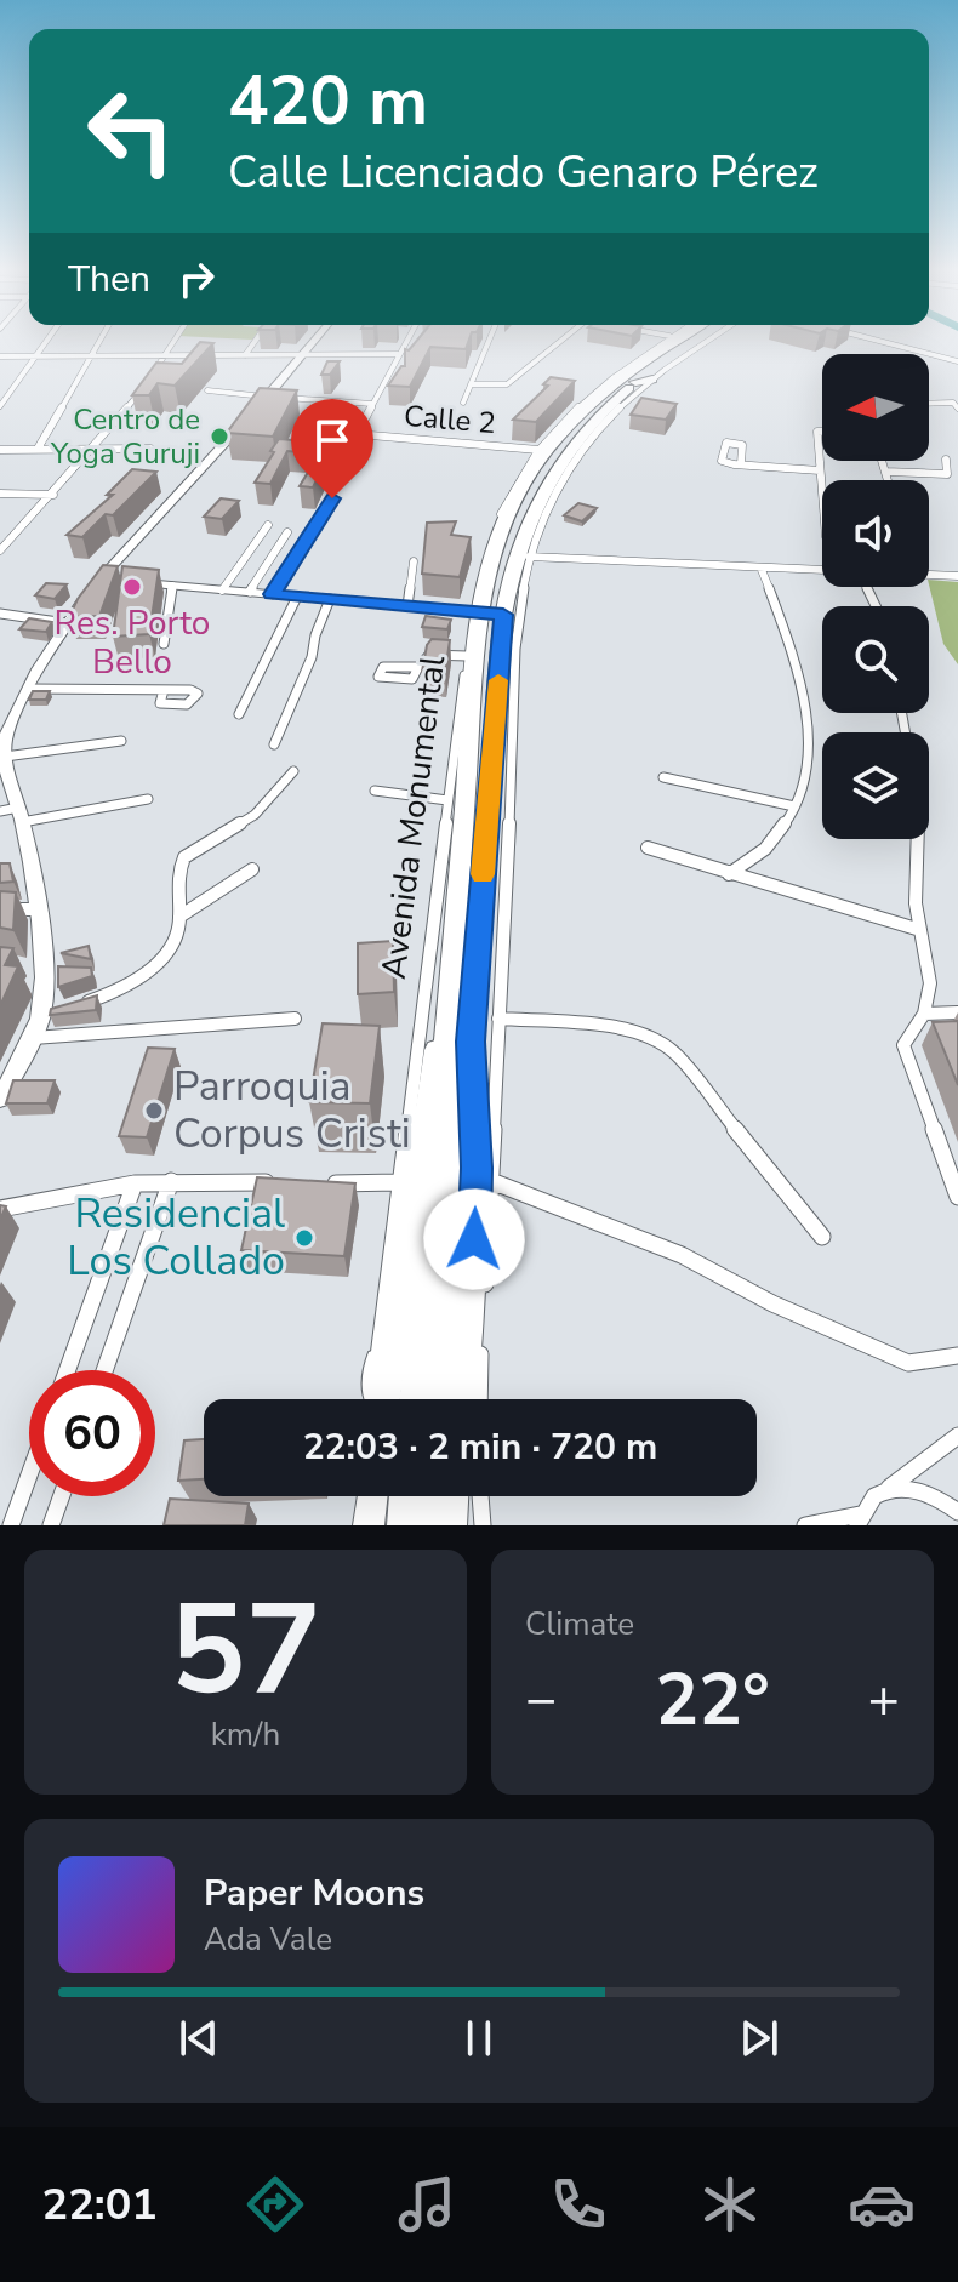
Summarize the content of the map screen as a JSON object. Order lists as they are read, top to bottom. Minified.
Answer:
{"streets":{"street":["Calle 2","Avenida Monumental"]},"crossings":[["Calle 2","Avenida Monumental"]],"places":["Centro de Yoga Guruji","Res. Porto Bello","Parroquia Corpus Cristi","Residencial Los Collado"],"north":"left","page":{"turn":["420 m","Calle Licenciado Genaro Pérez"],"then":"Then","limit":"60","trip":"22:03 · 2 min · 720 m","tile":[["57","km/h"],"Climate"],"heat":["−","22°","+"],"song":["Paper Moons","Ada Vale"],"tabs":"22:01"}}
